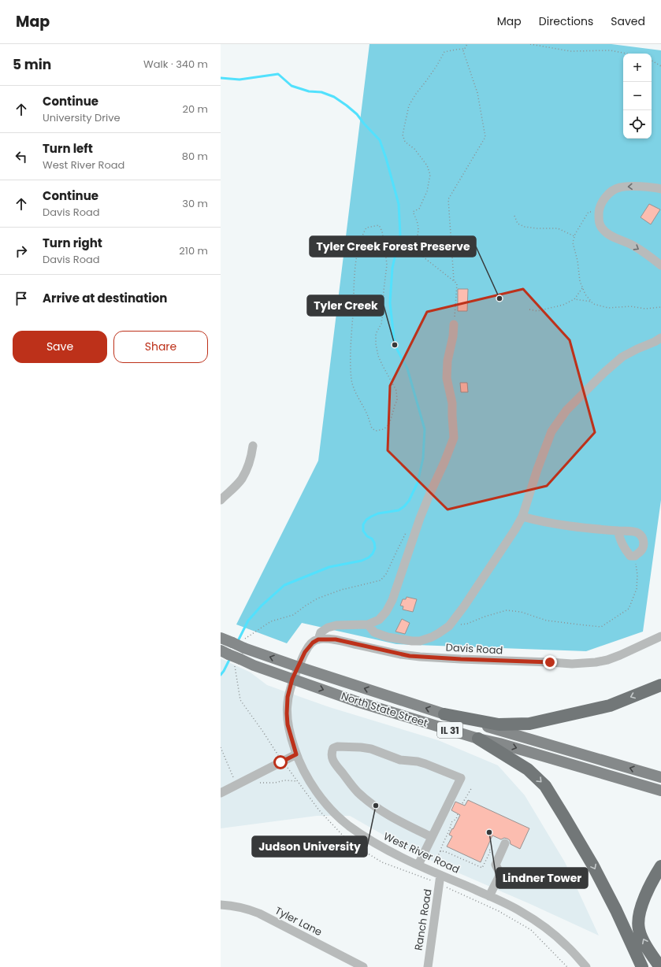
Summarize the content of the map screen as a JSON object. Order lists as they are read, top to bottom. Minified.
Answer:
{"streets":{"main road":["North State Street","IL 31"],"street":["Davis Road","West River Road","Ranch Road","Tyler Lane"]},"crossings":[["North State Street","West River Road"],["West River Road","Ranch Road"]],"places":["Tyler Creek Forest Preserve","Tyler Creek","Judson University","Lindner Tower"],"page":{"header":"Map","nav":["Map","Directions","Saved"],"heading":["5 min","Walk · 340 m"],"map_buttons":["+","−"],"list":[["Continue","University Drive","20 m"],["Turn left","West River Road","80 m"],["Continue","Davis Road","30 m"],["Turn right","Davis Road","210 m"],"Arrive at destination"],"buttons":["Save","Share"]}}
